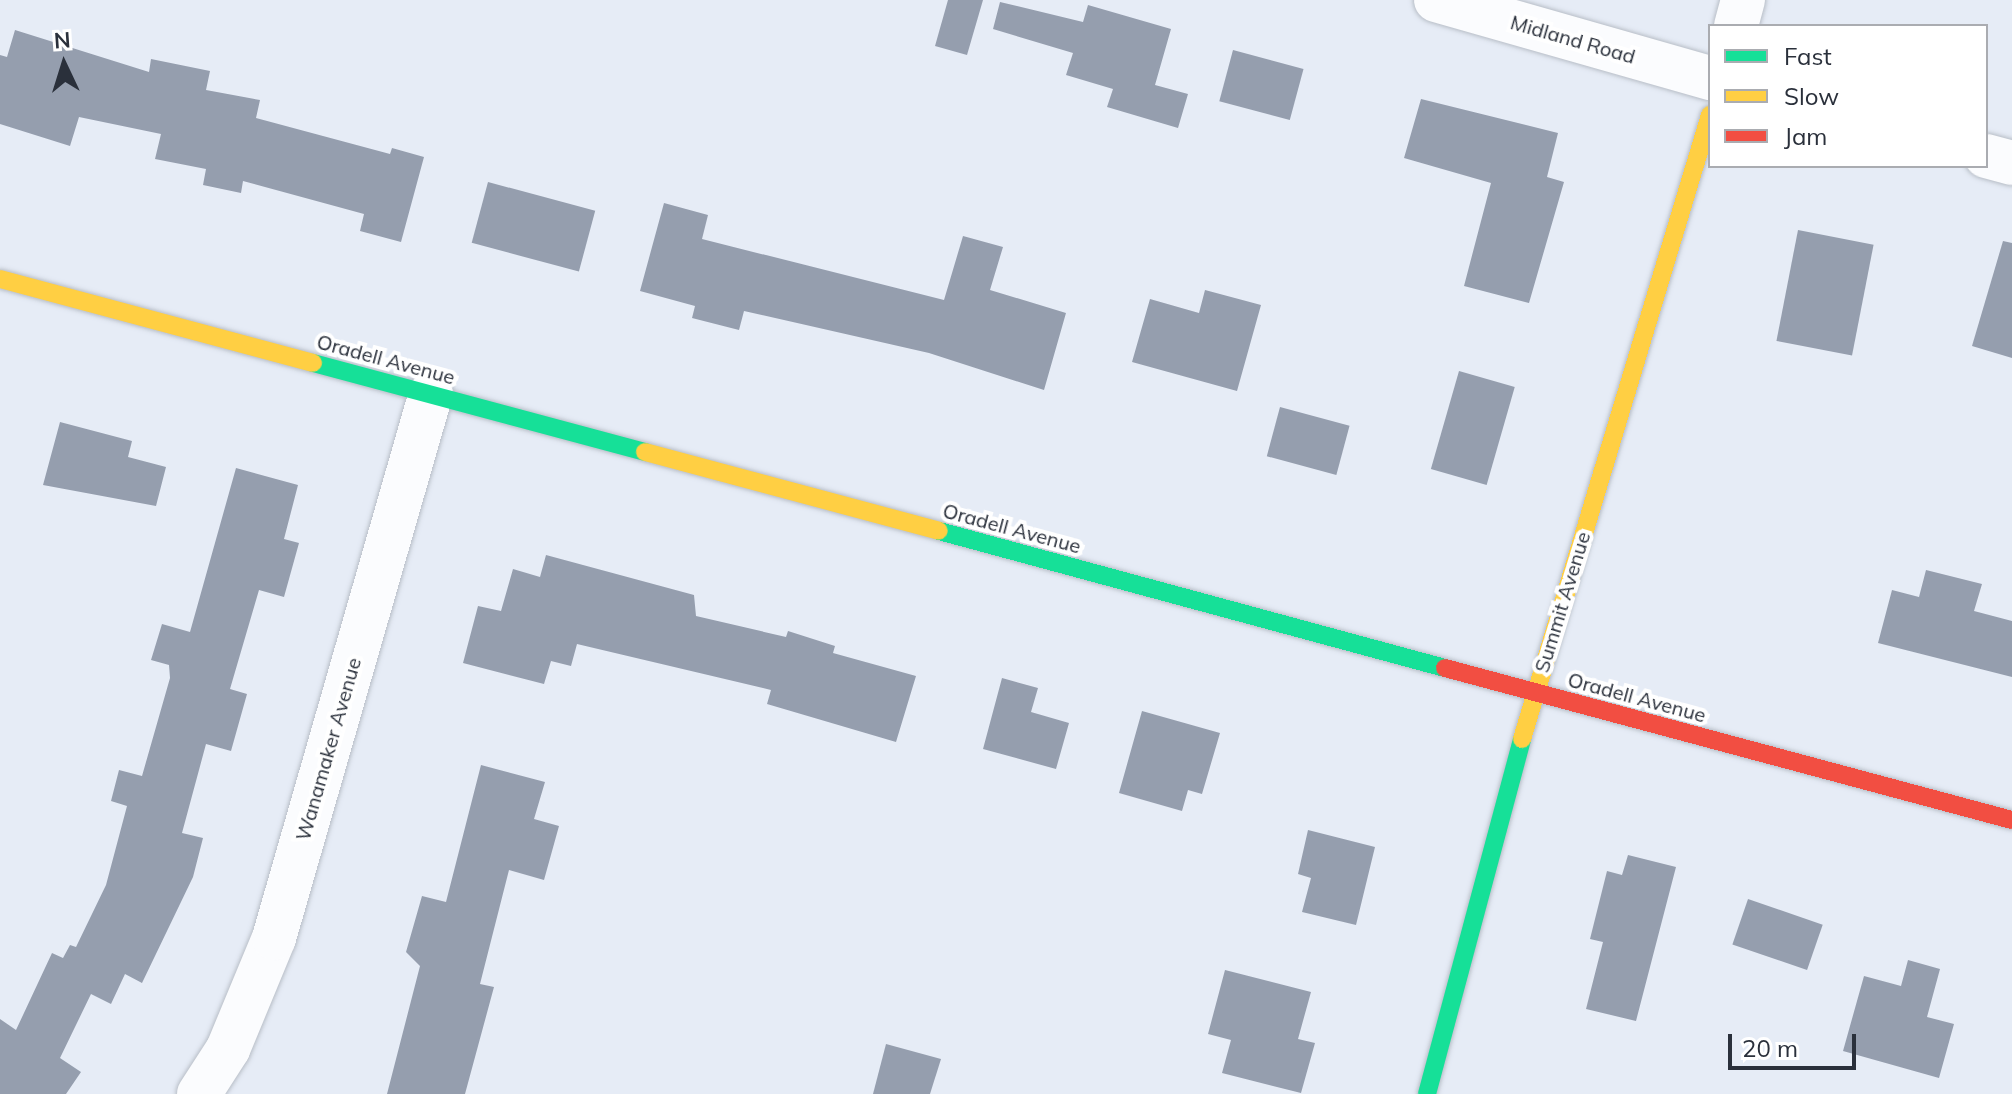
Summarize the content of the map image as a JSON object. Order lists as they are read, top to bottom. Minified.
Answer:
{"streets":{"main road":["Oradell Avenue","Summit Avenue"],"street":["Midland Road","Wanamaker Avenue"]},"crossings":[["Oradell Avenue","Summit Avenue"],["Oradell Avenue","Wanamaker Avenue"]],"legend":["Fast","Slow","Jam"],"scale_bar":"20 m","north":"top"}
